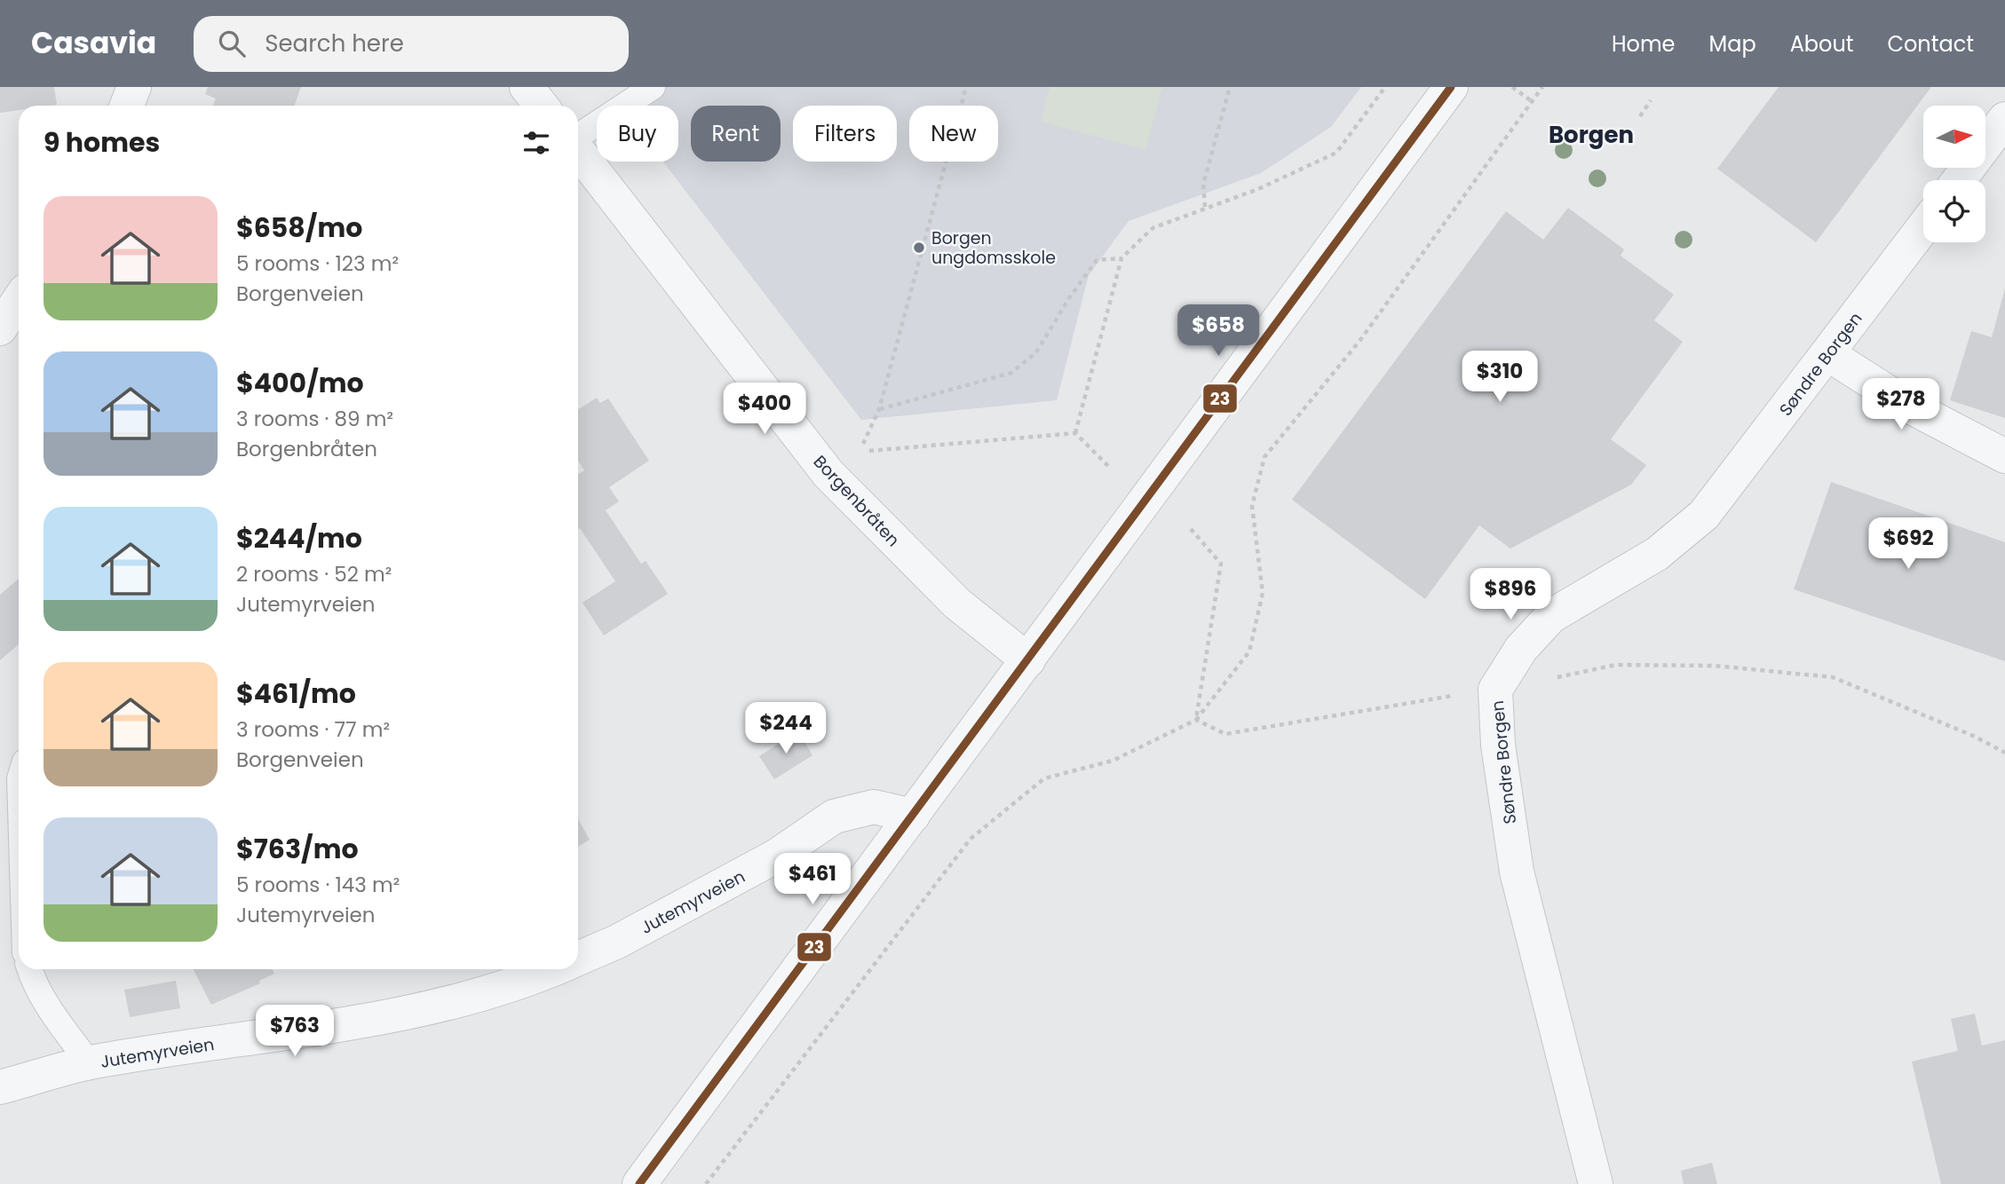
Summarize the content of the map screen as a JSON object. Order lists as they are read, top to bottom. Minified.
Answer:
{"streets":{"street":["Søndre Borgen","Borgenbråten","Jutemyrveien"]},"districts":["Borgen"],"places":["Borgen ungdomsskole"],"lines":["transit line 23"],"north":"right","page":{"header":"Casavia","search":"Search here","nav":["Home","Map","About","Contact"],"chip":["Buy","Rent","Filters","New"],"heading":"9 homes","list":[{"name":"$658/mo","note":"5 rooms · 123 m² · Borgenveien"},{"name":"$400/mo","note":"3 rooms · 89 m² · Borgenbråten"},{"name":"$244/mo","note":"2 rooms · 52 m² · Jutemyrveien"},{"name":"$461/mo","note":"3 rooms · 77 m² · Borgenveien"},{"name":"$763/mo","note":"5 rooms · 143 m² · Jutemyrveien"}],"price":["$658","$310","$278","$400","$692","$896","$244","$461","$763"]}}
